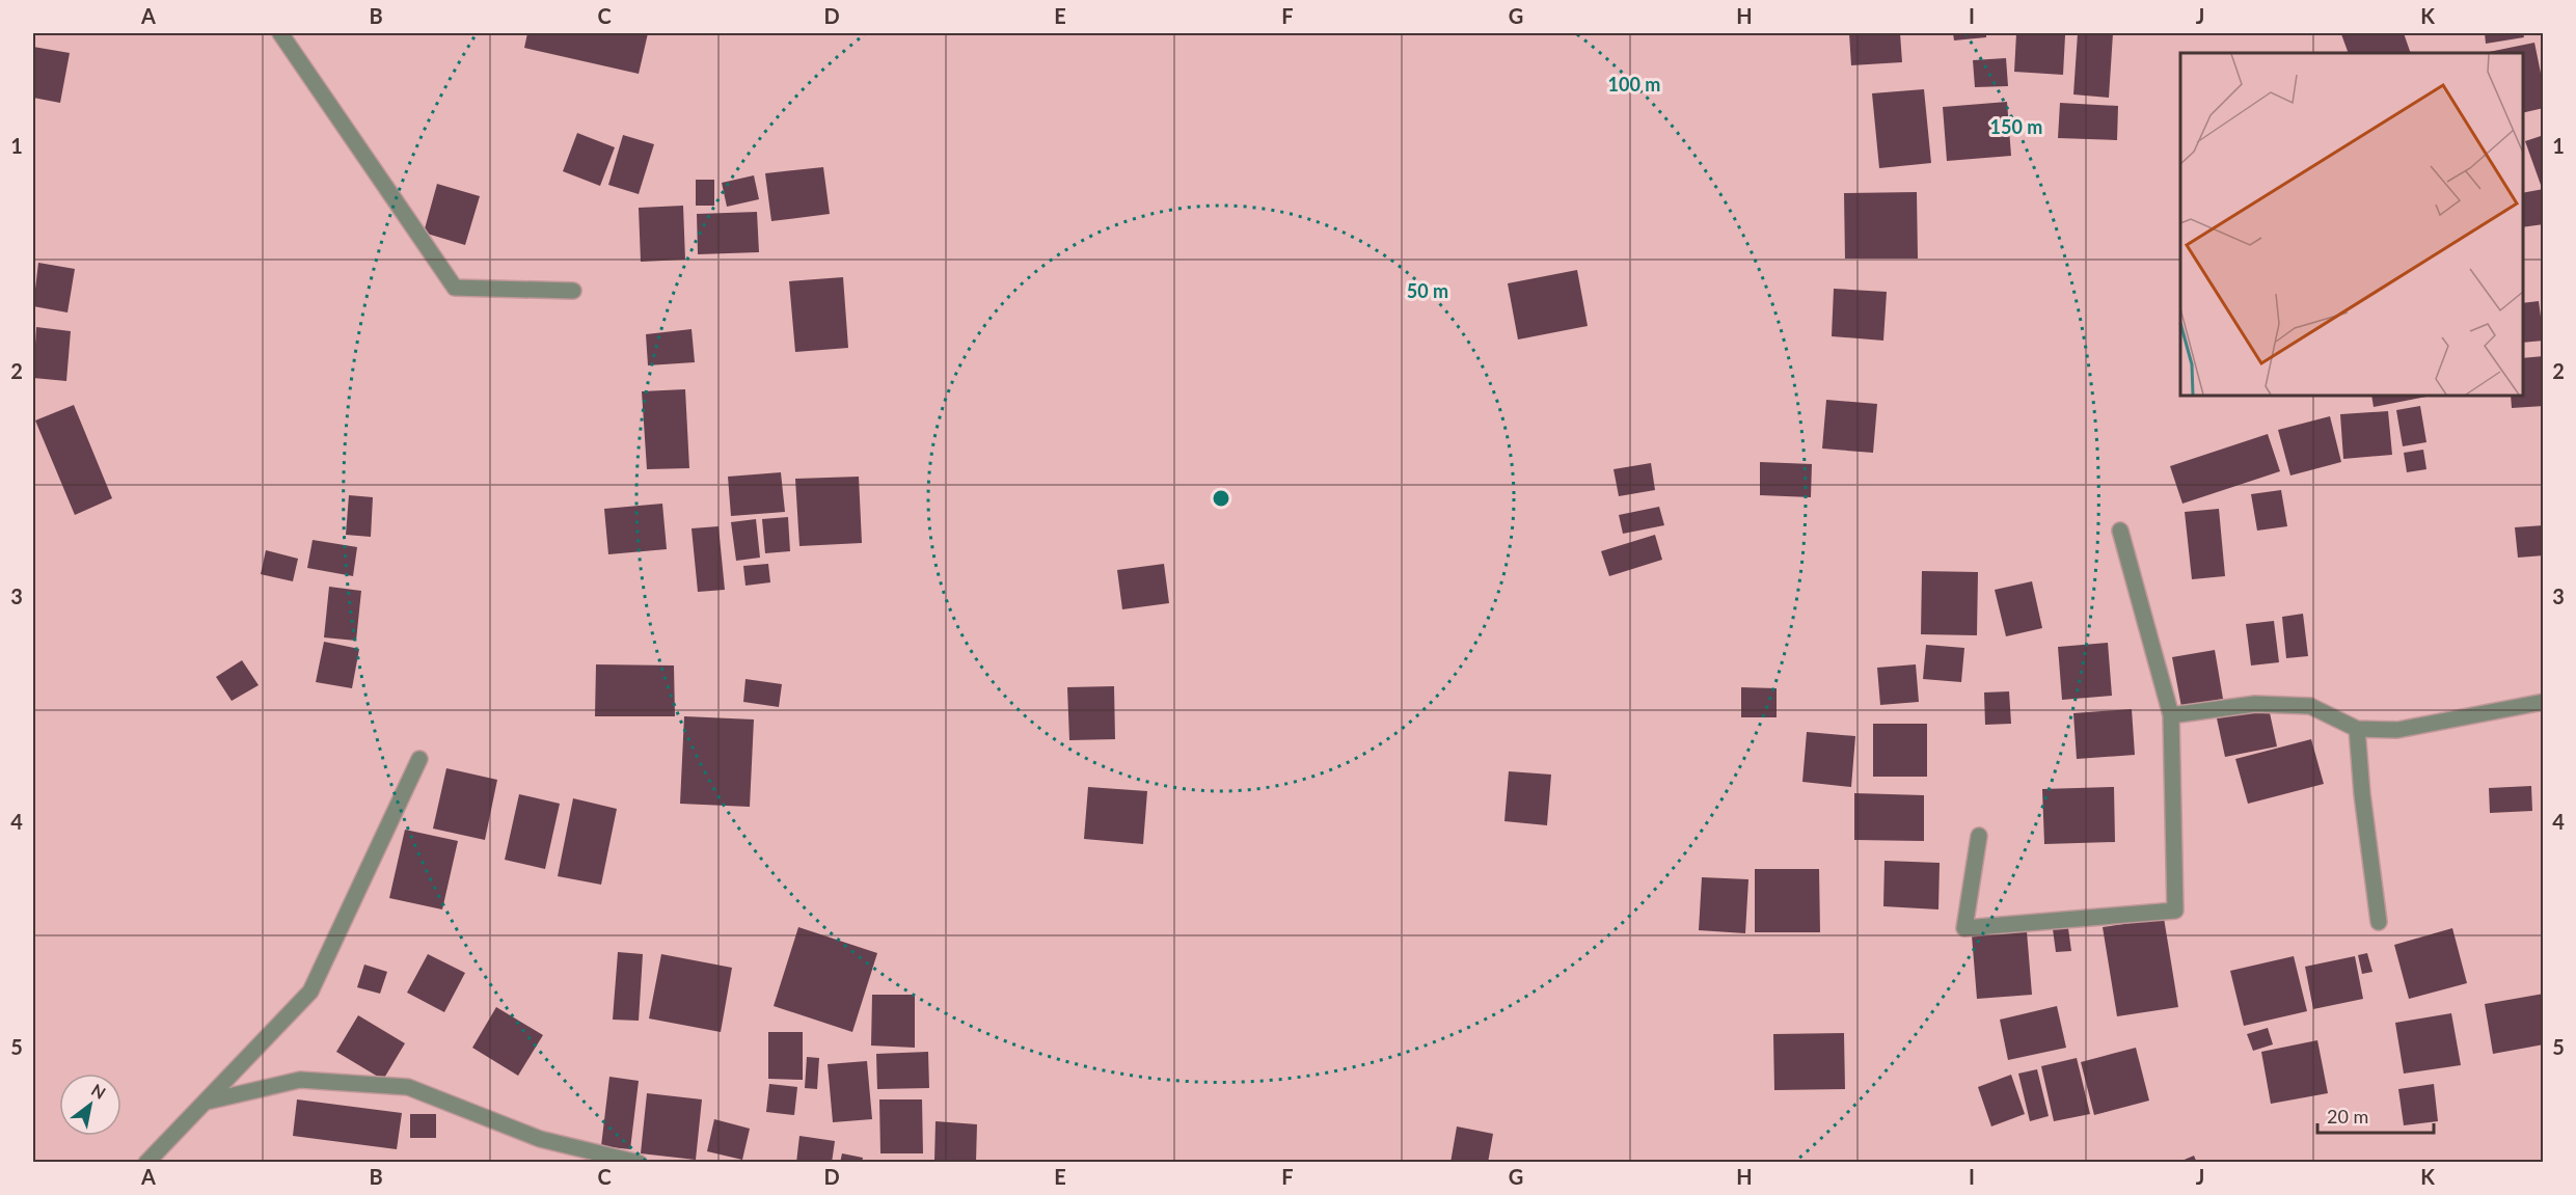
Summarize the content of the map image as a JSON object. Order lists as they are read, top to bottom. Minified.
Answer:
{"scale_bar":"20 m","north":"top right","grid":{"columns":["A","B","C","D","E","F","G","H","I","J","K"],"rows":["1","2","3","4","5"]},"rings":["100 m","150 m","50 m"]}
